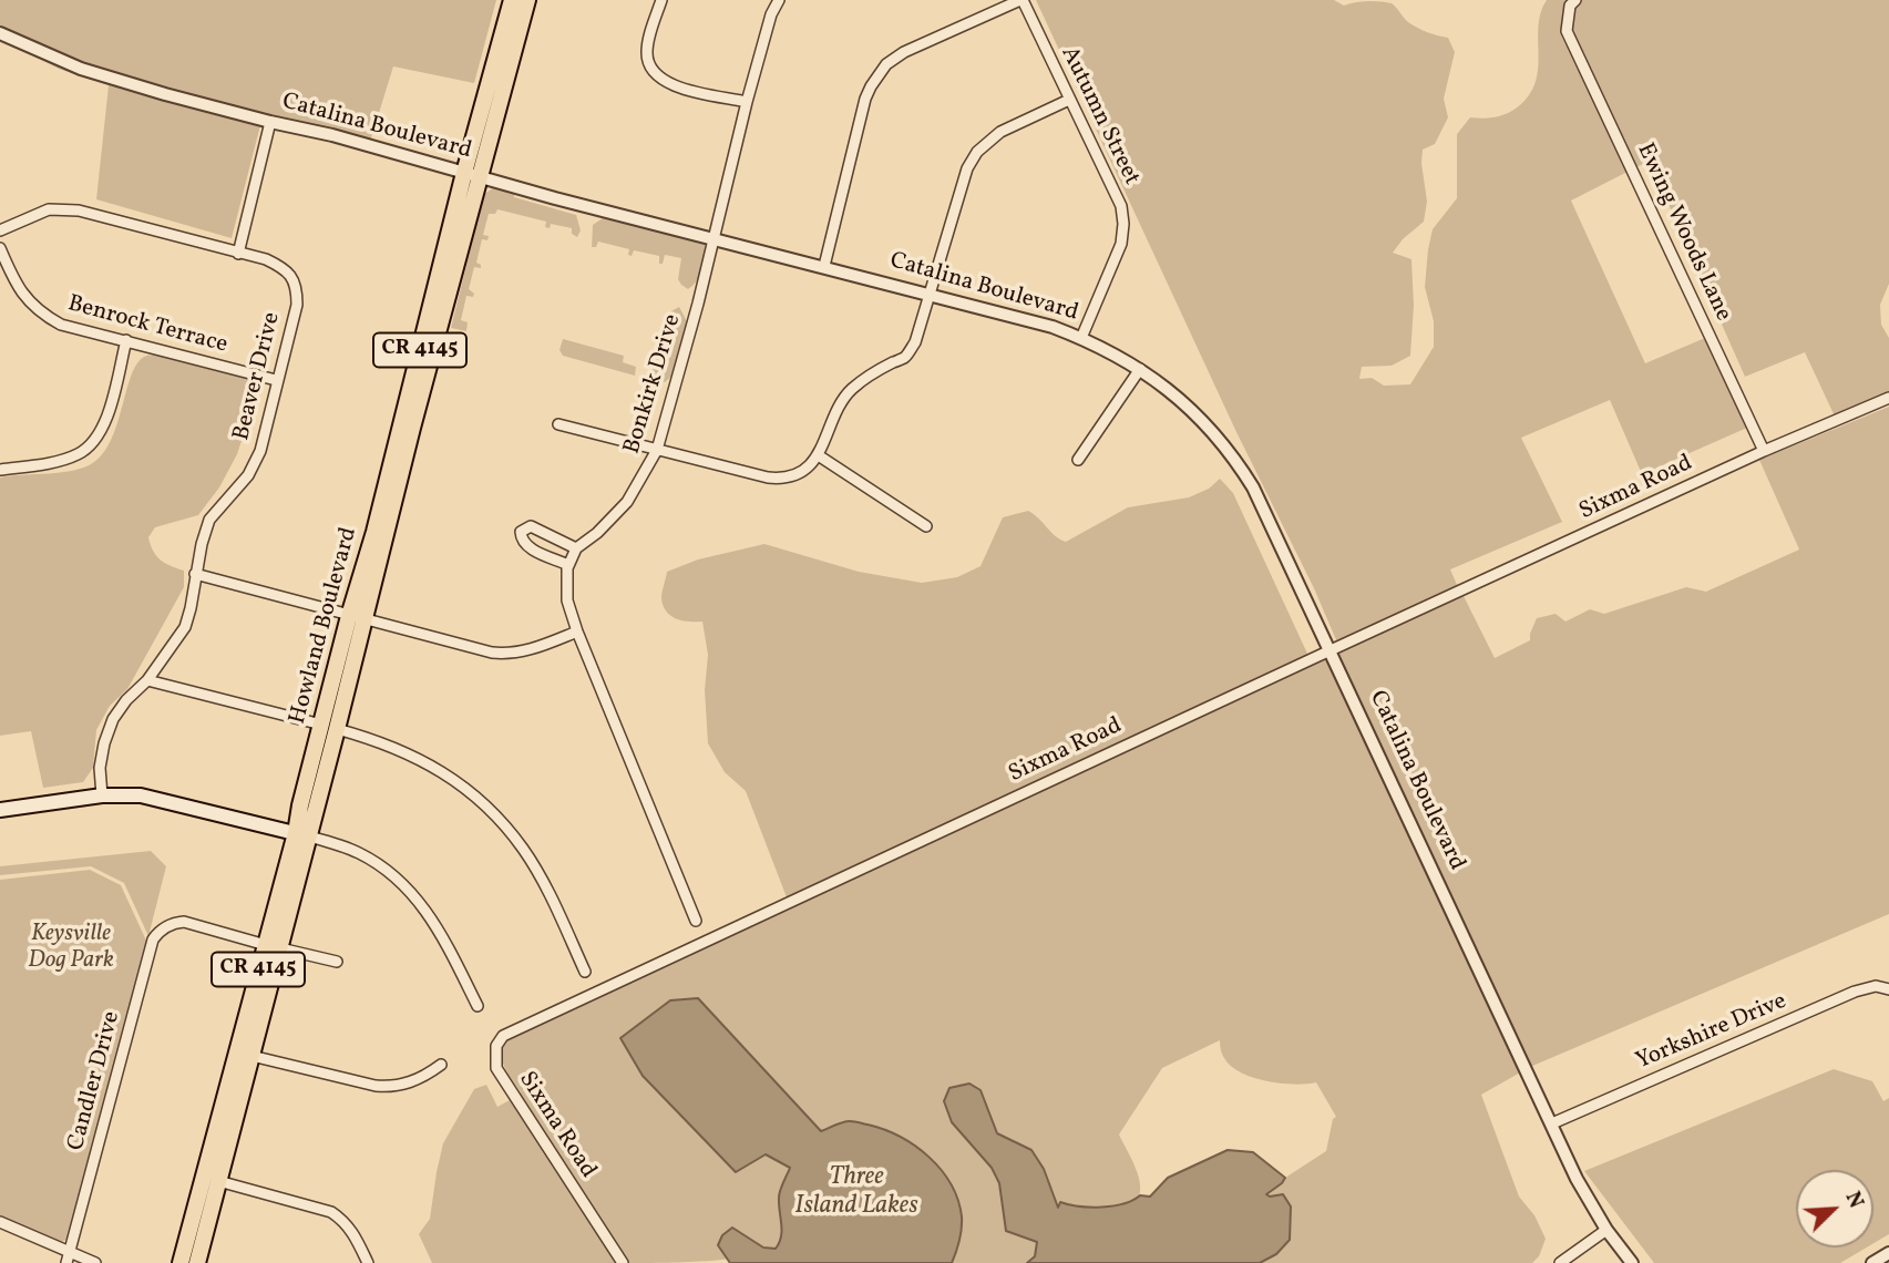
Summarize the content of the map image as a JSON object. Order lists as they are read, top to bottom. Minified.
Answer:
{"streets":{"main road":["CR 4145","Howland Boulevard"],"street":["Autumn Street","Catalina Boulevard","Ewing Woods Lane","Benrock Terrace","Beaver Drive","Bonkirk Drive","Sixma Road","Yorkshire Drive","Candler Drive"]},"crossings":[["Autumn Street","Catalina Boulevard"],["Catalina Boulevard","Bonkirk Drive"],["Catalina Boulevard","Sixma Road"],["Catalina Boulevard","Howland Boulevard"],["Catalina Boulevard","Yorkshire Drive"],["Ewing Woods Lane","Sixma Road"],["Benrock Terrace","Beaver Drive"],["Howland Boulevard","Candler Drive"]],"water":["Three Island Lakes"],"parks":["Keysville Dog Park"],"north":"top right"}
